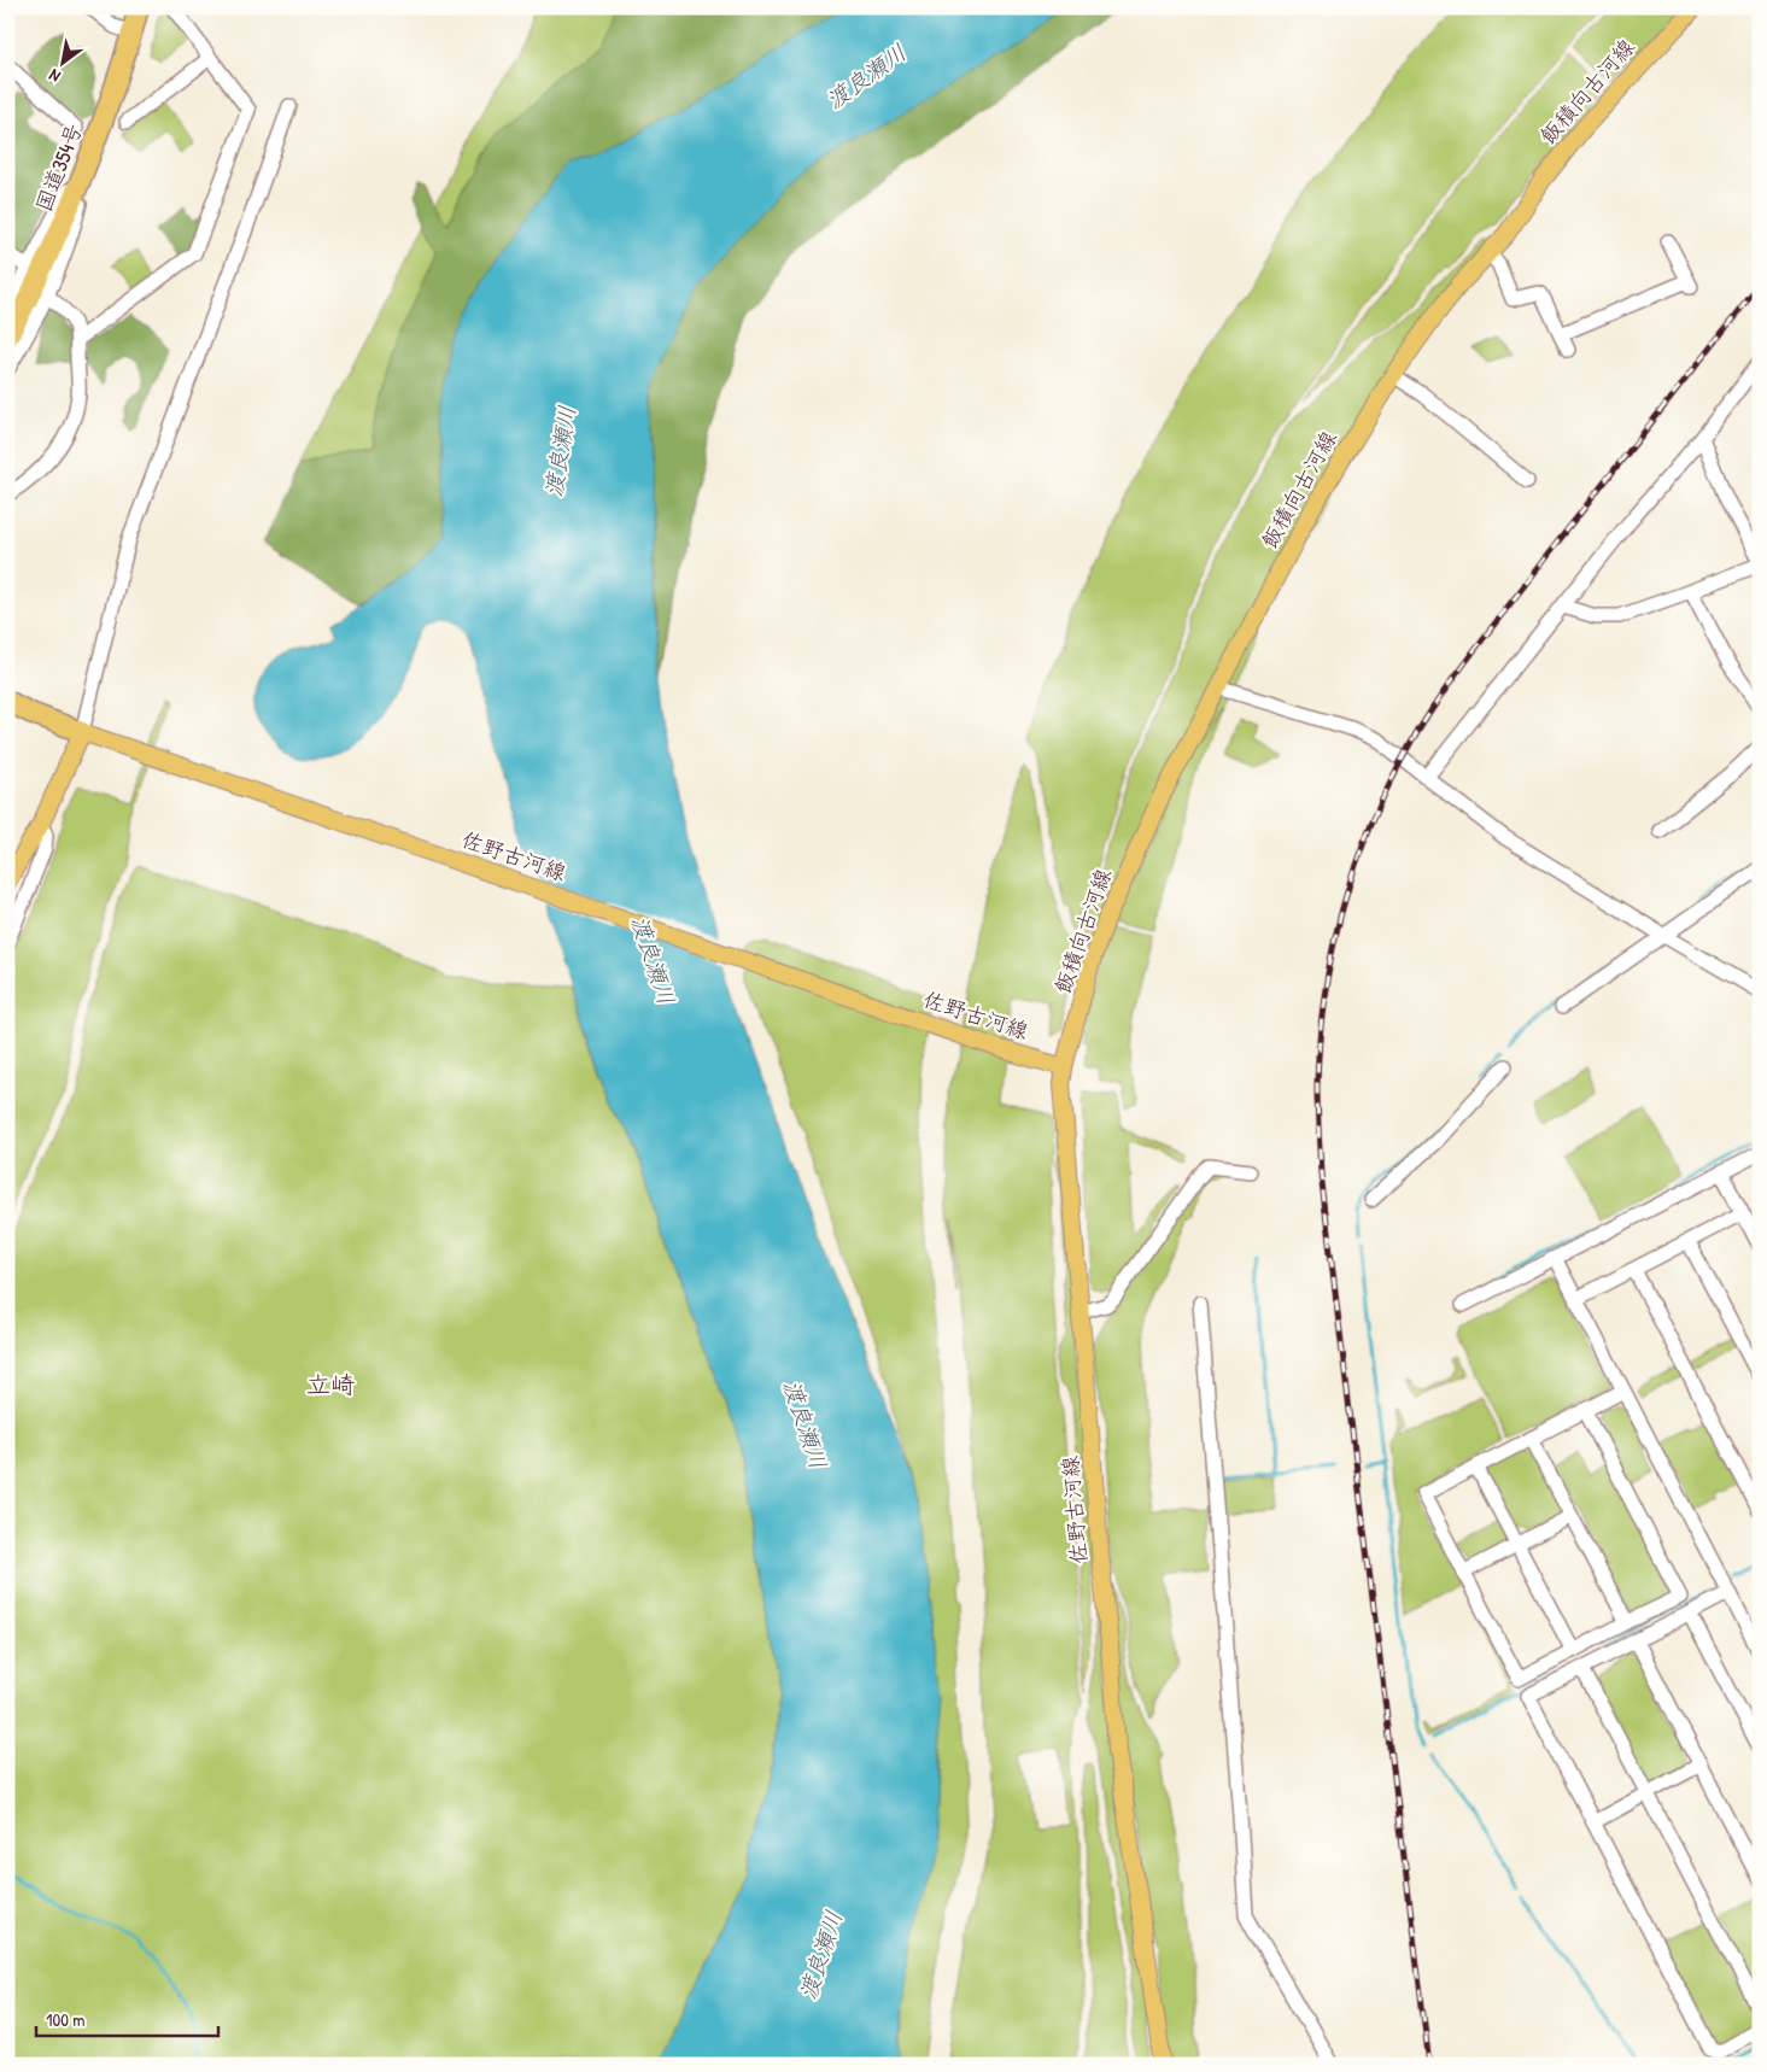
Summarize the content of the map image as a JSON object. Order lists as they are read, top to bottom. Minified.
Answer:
{"streets":{"highway":["国道354号"],"main road":["飯積向古河線","佐野古河線"]},"crossings":[["飯積向古河線","佐野古河線"]],"districts":["立崎"],"water":["渡良瀬川"],"scale_bar":"100 m","north":"bottom left"}
